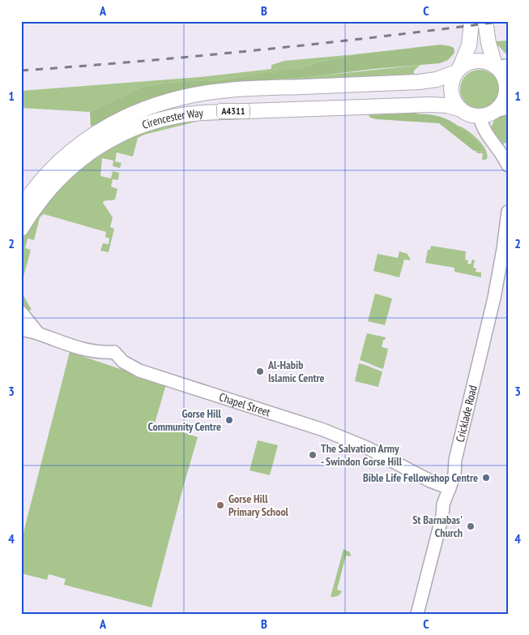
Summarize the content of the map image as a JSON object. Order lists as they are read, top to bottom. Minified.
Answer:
{"streets":{"main road":["A4311","Cirencester Way"],"street":["Chapel Street","Cricklade Road"]},"crossings":[["A4311","Cirencester Way"],["Chapel Street","Cricklade Road"]],"places":["Al-Habib Islamic Centre","Gorse Hill Community Centre","The Salvation Army - Swindon Gorse Hill","Bible Life Fellowshop Centre","Gorse Hill Primary School","St Barnabas' Church"],"grid":{"columns":["A","B","C"],"rows":["1","2","3","4"]}}
